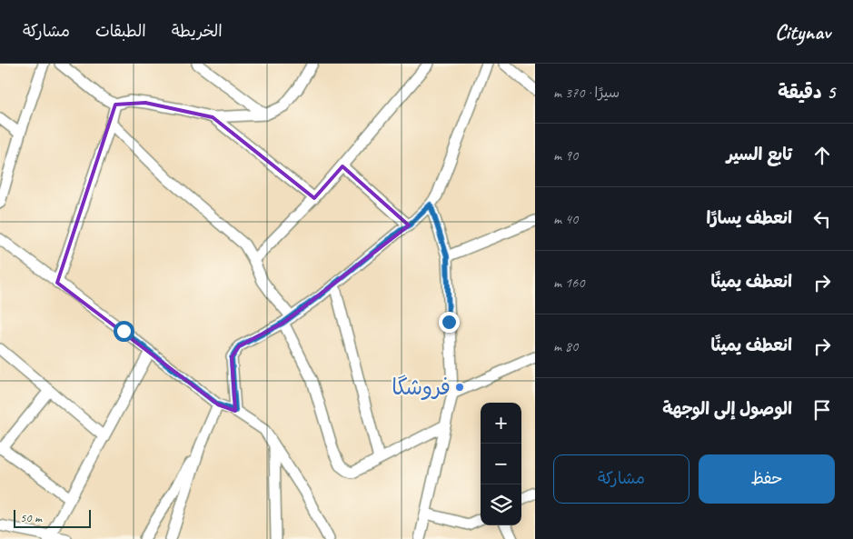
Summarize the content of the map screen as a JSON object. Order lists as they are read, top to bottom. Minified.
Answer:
{"places":["فروشگا"],"scale_bar":"50 m","page":{"header":"Citynav","nav":["الخريطة","الطبقات","مشاركة"],"heading":["5 دقيقة","سيرًا · 370 m"],"list":[["تابع السير","90 m"],["انعطف يسارًا","40 m"],["انعطف يمينًا","160 m"],["انعطف يمينًا","80 m"],"الوصول إلى الوجهة"],"map_buttons":["+","−"],"buttons":["حفظ","مشاركة"],"scale":"50 m"}}
